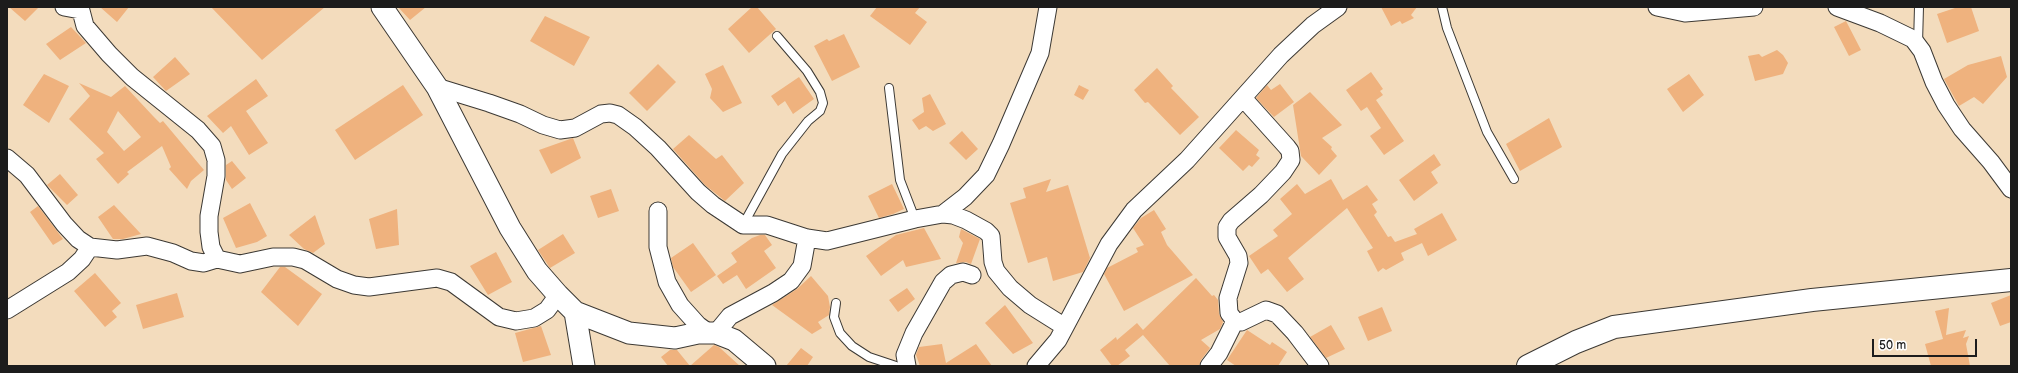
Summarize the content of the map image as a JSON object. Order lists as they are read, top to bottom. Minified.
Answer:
{"scale_bar":"50 m"}
